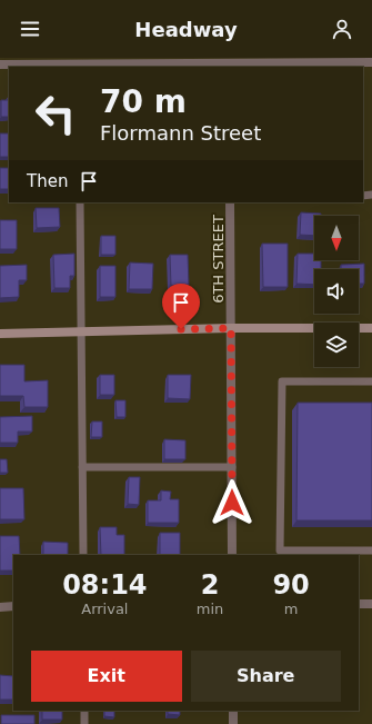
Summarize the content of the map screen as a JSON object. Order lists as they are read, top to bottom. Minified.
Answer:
{"streets":{"street":["6TH STREET"]},"north":"bottom","page":{"header":"Headway","turn":["70 m","Flormann Street"],"then":"Then","eta":["08:14","Arrival","2","min","90","m"],"buttons":["Exit","Share"]}}
